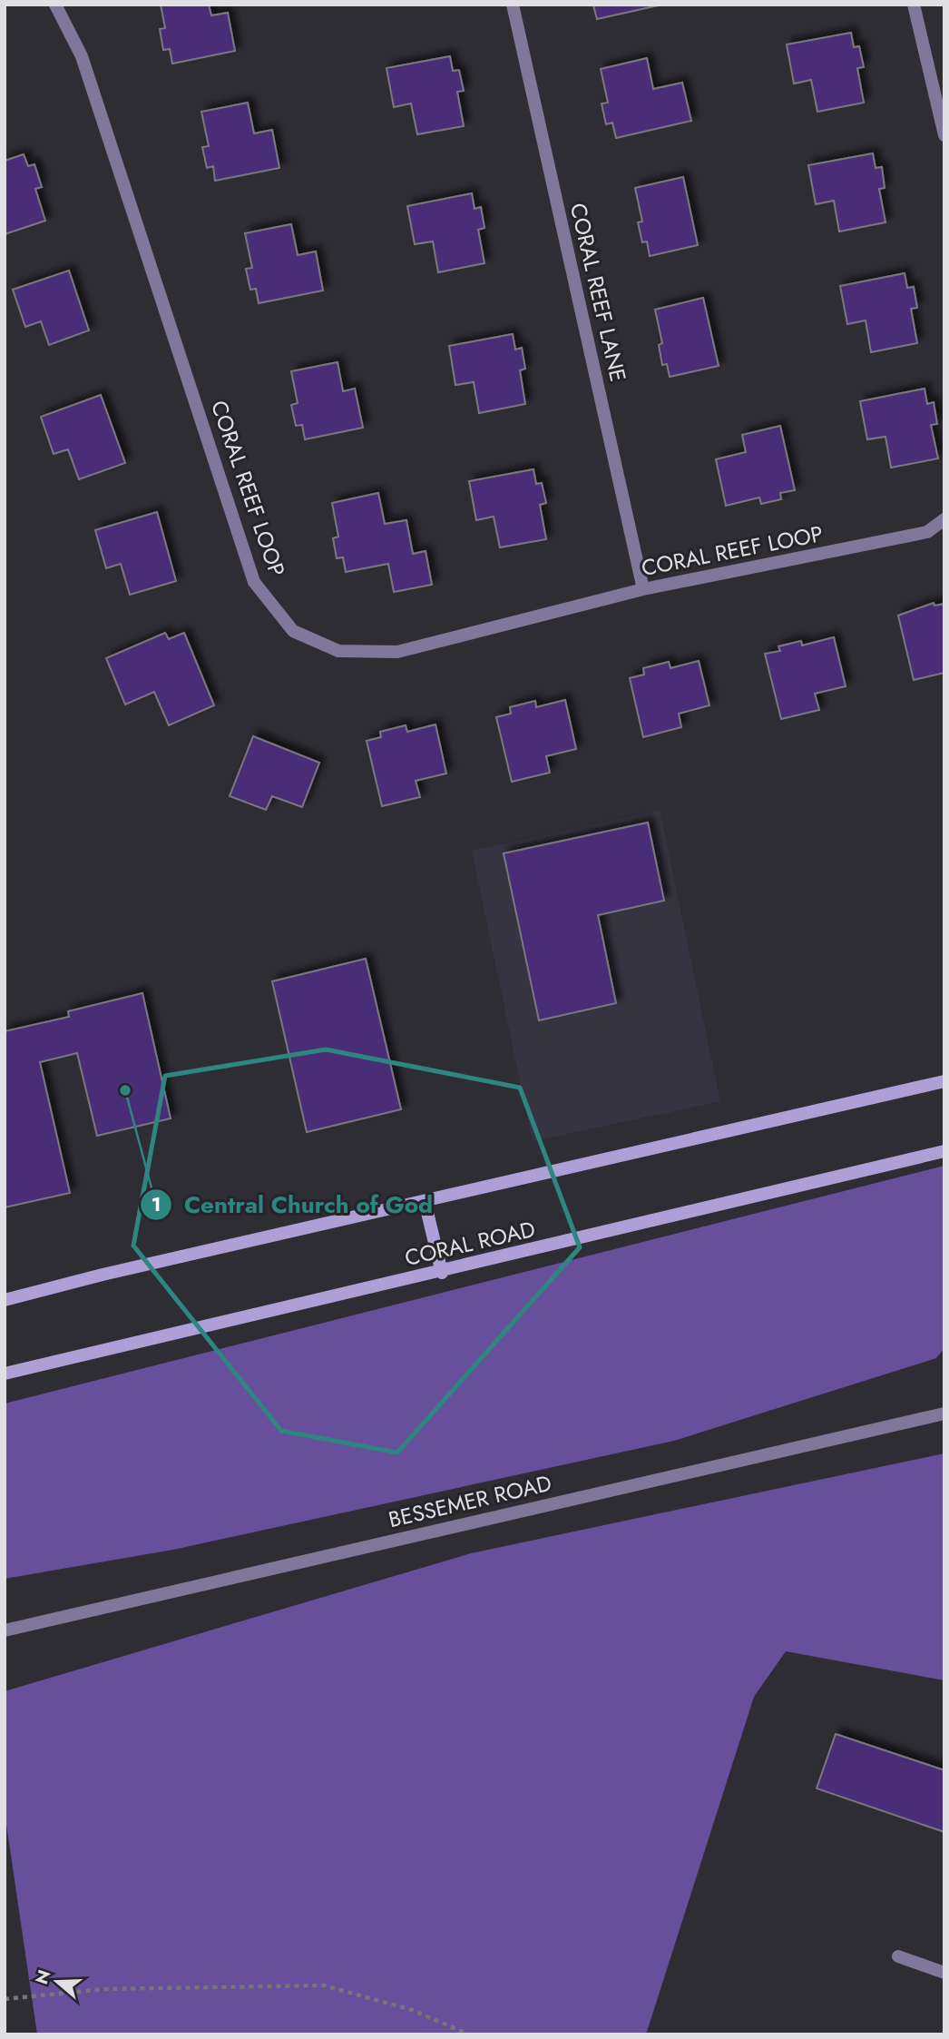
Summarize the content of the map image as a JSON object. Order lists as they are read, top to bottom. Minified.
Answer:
{"streets":{"main road":["CORAL ROAD"],"street":["CORAL REEF LANE","CORAL REEF LOOP","BESSEMER ROAD"]},"crossings":[["CORAL REEF LANE","CORAL REEF LOOP"]],"places":["Central Church of God"],"north":"left"}
